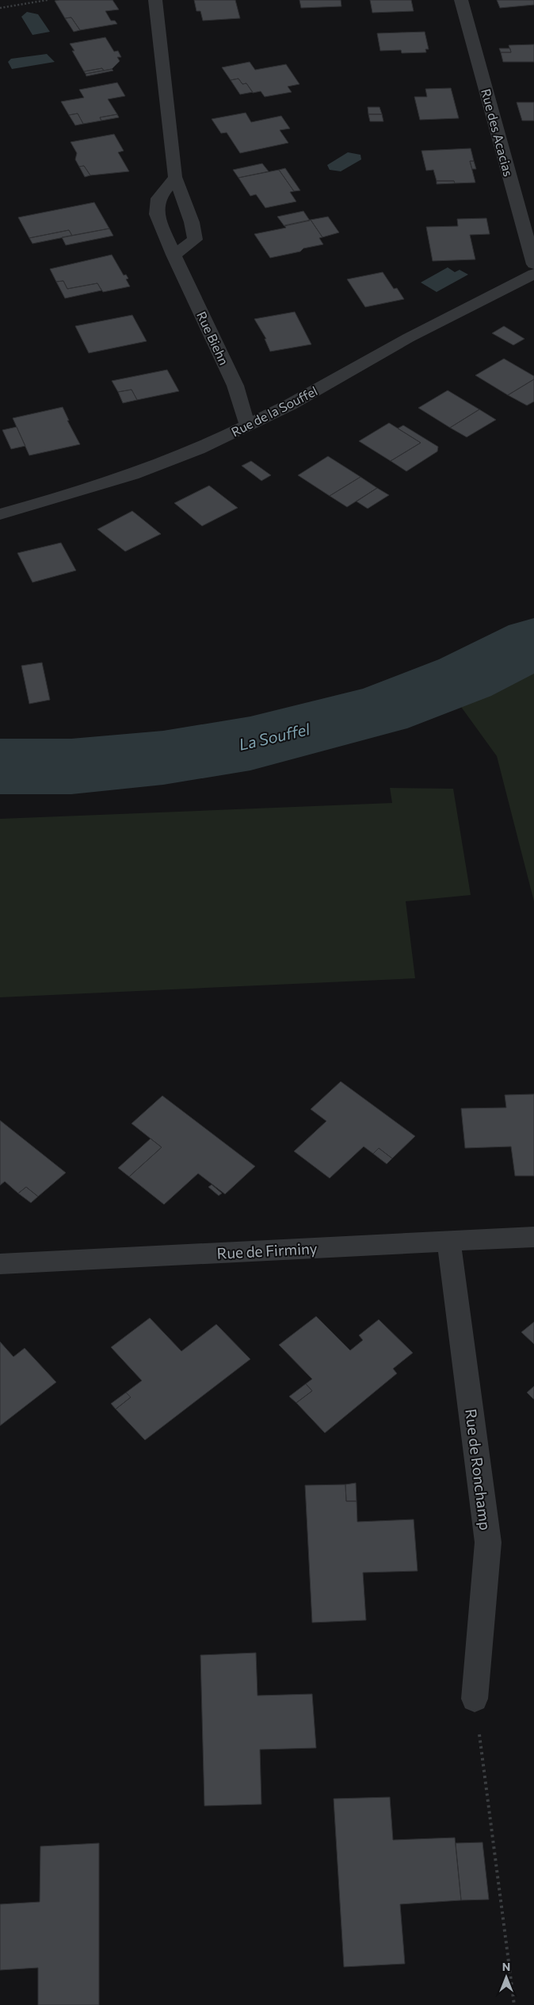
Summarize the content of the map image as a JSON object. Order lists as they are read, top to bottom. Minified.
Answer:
{"streets":{"street":["Rue des Acacias","Rue Biehn","Rue de la Souffel","Rue de Firminy","Rue de Ronchamp"]},"crossings":[["Rue Biehn","Rue de la Souffel"],["Rue de Firminy","Rue de Ronchamp"]],"water":["La Souffel"],"north":"top"}
